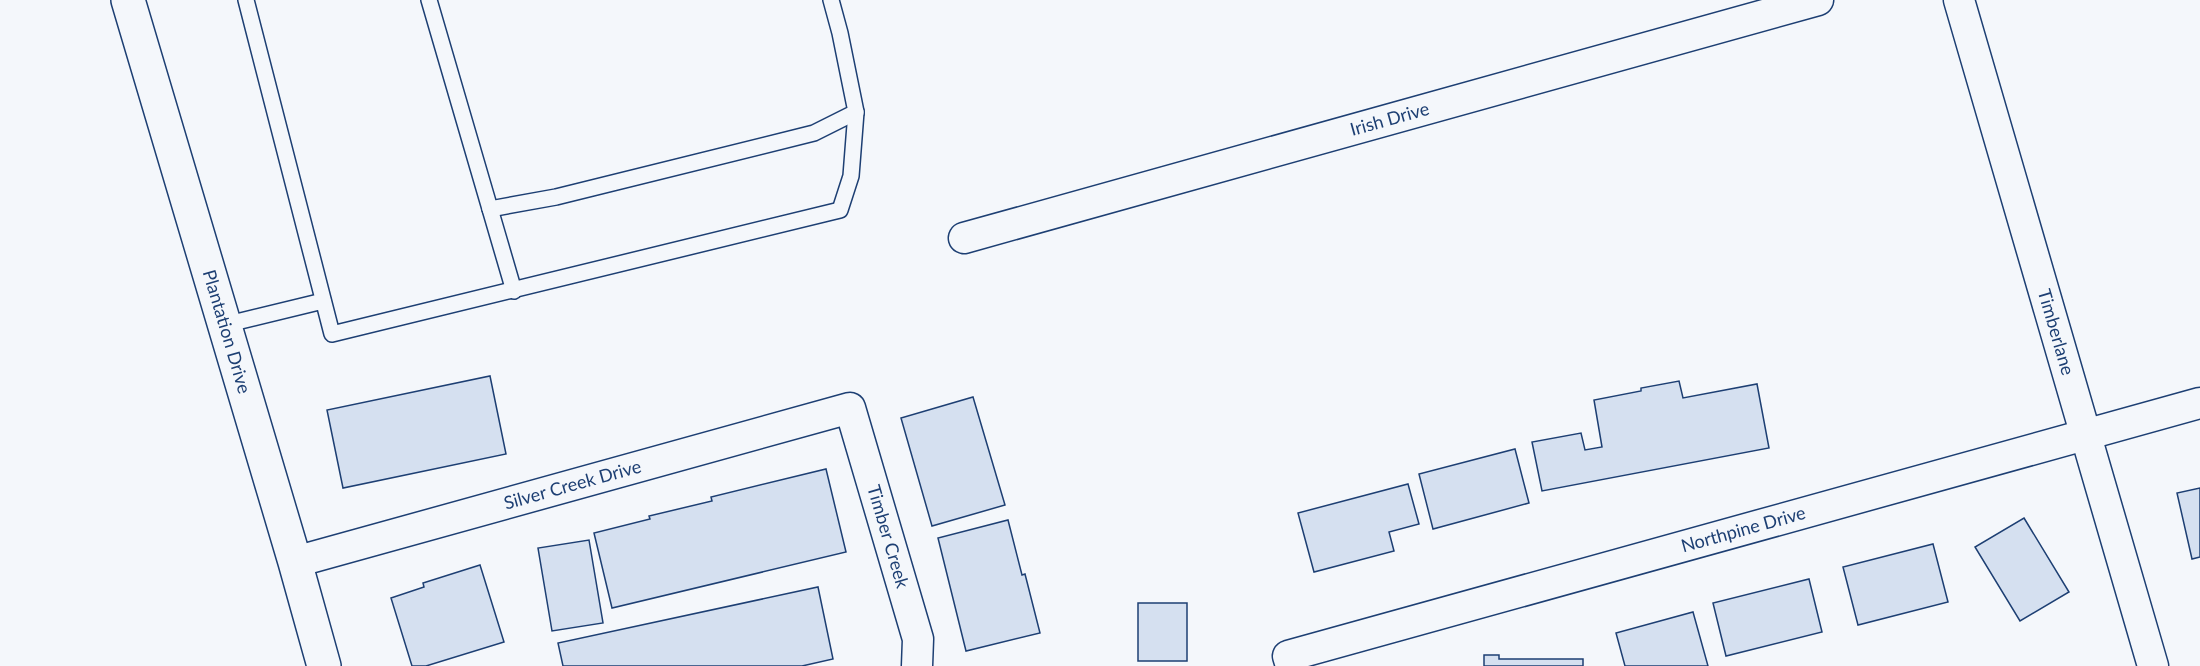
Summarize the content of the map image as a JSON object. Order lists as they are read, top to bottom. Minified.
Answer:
{"streets":{"street":["Irish Drive","Plantation Drive","Timberlane","Silver Creek Drive","Northpine Drive","Timber Creek"]},"crossings":[["Plantation Drive","Silver Creek Drive"],["Timberlane","Northpine Drive"],["Silver Creek Drive","Timber Creek"]]}
